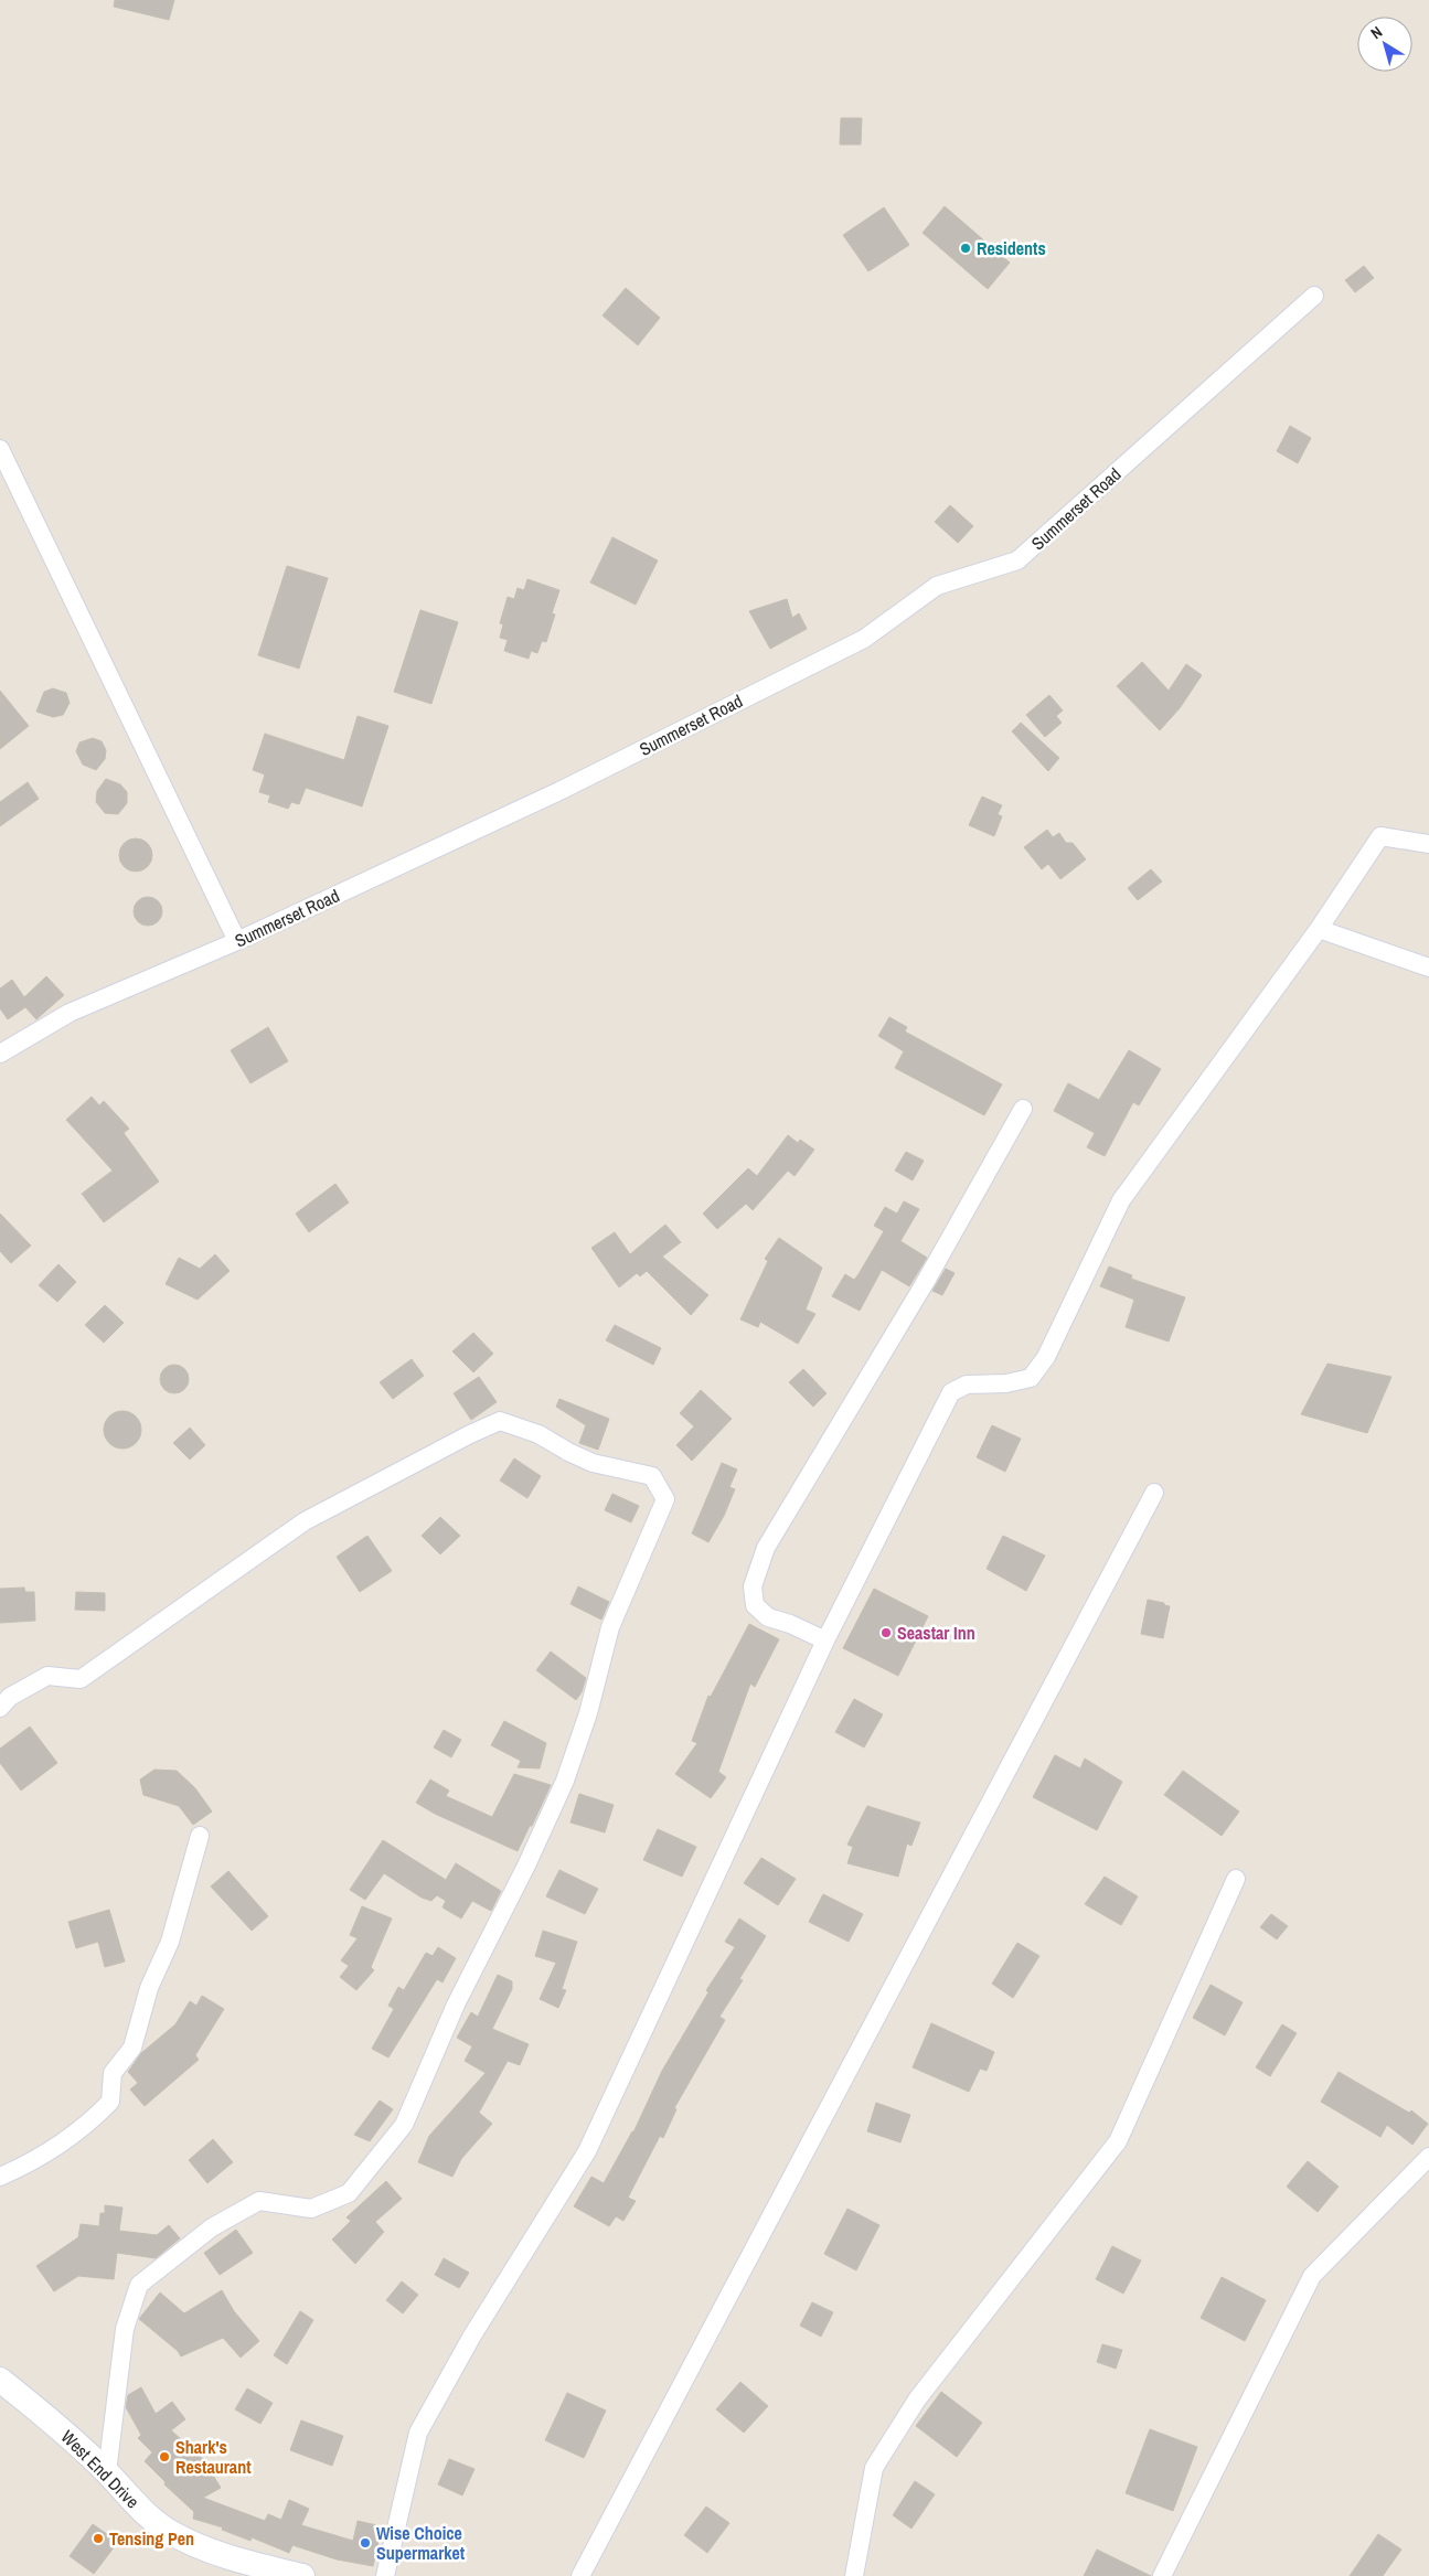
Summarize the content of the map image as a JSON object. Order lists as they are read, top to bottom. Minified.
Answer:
{"streets":{"main road":["West End Drive"],"street":["Summerset Road"]},"places":["Residents","Seastar Inn","Shark's Restaurant","Tensing Pen","Wise Choice Supermarket"],"north":"top left"}
